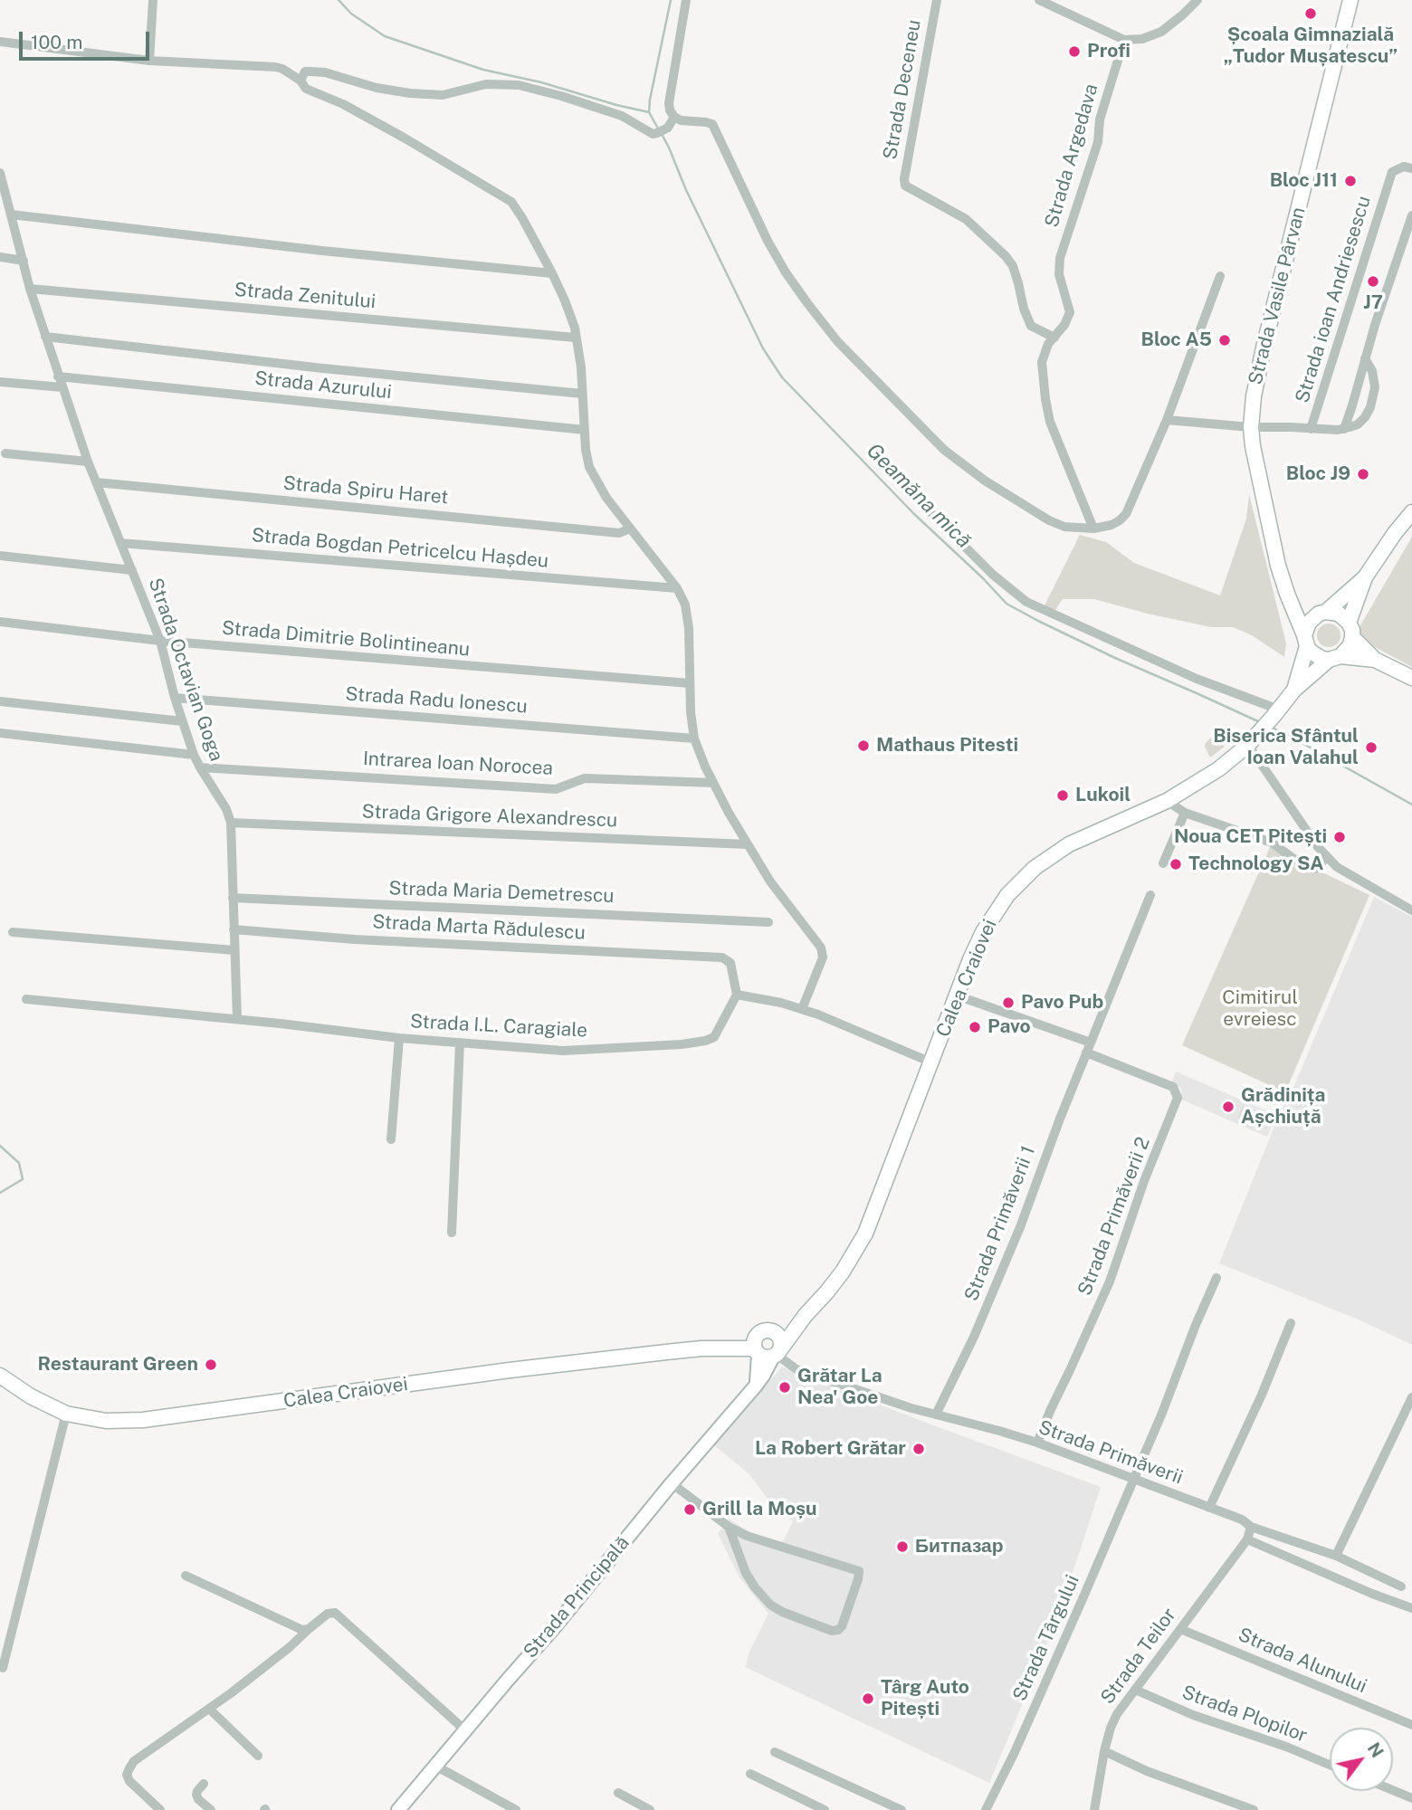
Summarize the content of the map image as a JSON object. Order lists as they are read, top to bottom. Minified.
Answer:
{"streets":{"main road":["Strada Vasile Pârvan","Calea Craiovei","Strada Principală"],"street":["Strada Deceneu","Strada Argedava","Strada Zenitului","Strada ioan Andriesescu","Strada Azurului","Strada Spiru Haret","Strada Bogdan Petricelcu Hașdeu","Strada Dimitrie Bolintineanu","Strada Octavian Goga","Strada Radu Ionescu","Intrarea Ioan Norocea","Strada Grigore Alexandrescu","Strada Maria Demetrescu","Strada Marta Rădulescu","Strada I.L. Caragiale","Strada Primăverii 2","Strada Primăverii 1","Strada Primăverii","Strada Târgului","Strada Teilor","Strada Alunului","Strada Plopilor"]},"crossings":[["Strada Deceneu","Strada Argedava"],["Strada Zenitului","Strada Octavian Goga"],["Strada Vasile Pârvan","Strada ioan Andriesescu"],["Strada Azurului","Strada Octavian Goga"],["Strada Spiru Haret","Strada Octavian Goga"],["Strada Bogdan Petricelcu Hașdeu","Strada Octavian Goga"],["Strada Dimitrie Bolintineanu","Strada Octavian Goga"],["Strada Octavian Goga","Strada Radu Ionescu"],["Strada Octavian Goga","Intrarea Ioan Norocea"],["Strada Octavian Goga","Strada Grigore Alexandrescu"],["Strada Octavian Goga","Strada Maria Demetrescu"],["Strada Octavian Goga","Strada Marta Rădulescu"],["Strada Octavian Goga","Strada I.L. Caragiale"],["Strada Marta Rădulescu","Strada I.L. Caragiale"],["Calea Craiovei","Strada Primăverii"],["Calea Craiovei","Strada Principală"],["Strada Primăverii 2","Strada Primăverii 1"],["Strada Primăverii 2","Strada Primăverii"],["Strada Primăverii 1","Strada Primăverii"],["Strada Primăverii","Strada Principală"],["Strada Primăverii","Strada Târgului"],["Strada Teilor","Strada Alunului"],["Strada Teilor","Strada Plopilor"]],"water":["Geamăna mică"],"parks":["Cimitirul evreiesc"],"places":["Școala Gimnazială „Tudor Mușatescu”","Profi","Bloc J11","J7","Bloc A5","Bloc J9","Mathaus Pitesti","Biserica Sfântul Ioan Valahul","Lukoil","Noua CET Pitești","Technology SA","Pavo Pub","Pavo","Grădinița Așchiuță","Restaurant Green","Grătar La Nea' Goe","La Robert Grătar","Grill la Moșu","Битпазар","Târg Auto Pitești"],"scale_bar":"100 m","north":"top right"}
